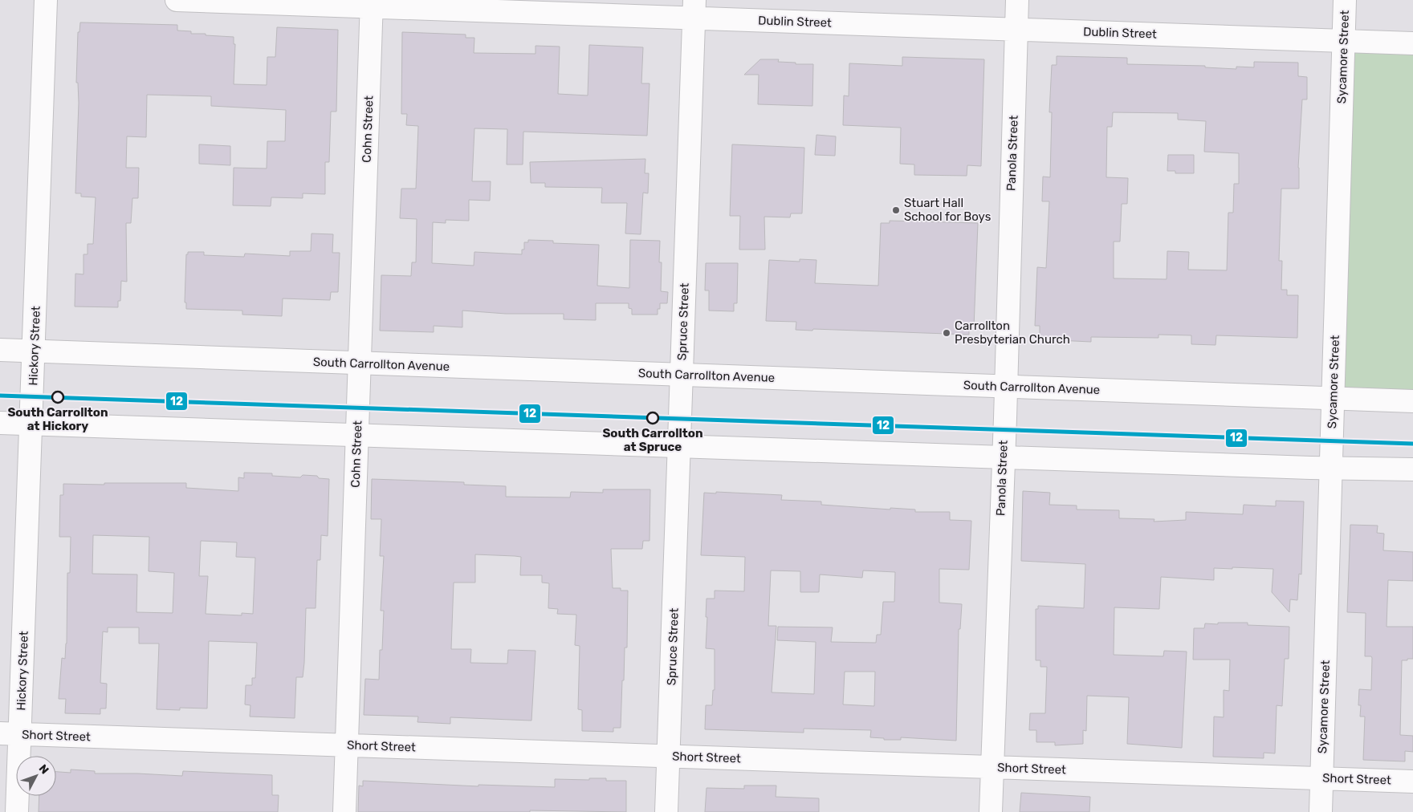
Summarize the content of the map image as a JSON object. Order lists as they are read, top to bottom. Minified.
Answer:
{"streets":{"street":["Dublin Street","Sycamore Street","Cohn Street","Panola Street","Spruce Street","Hickory Street","South Carrollton Avenue","Short Street"]},"crossings":[["Dublin Street","Sycamore Street"],["Dublin Street","Cohn Street"],["Dublin Street","Panola Street"],["Dublin Street","Spruce Street"],["Sycamore Street","South Carrollton Avenue"],["Sycamore Street","Short Street"],["Cohn Street","South Carrollton Avenue"],["Cohn Street","Short Street"],["Panola Street","South Carrollton Avenue"],["Panola Street","Short Street"],["Spruce Street","South Carrollton Avenue"],["Spruce Street","Short Street"],["Hickory Street","South Carrollton Avenue"],["Hickory Street","Short Street"]],"places":["Stuart Hall School for Boys","Carrollton Presbyterian Church","South Carrollton at Hickory","South Carrollton at Spruce"],"lines":["transit line 12"],"north":"top right"}
